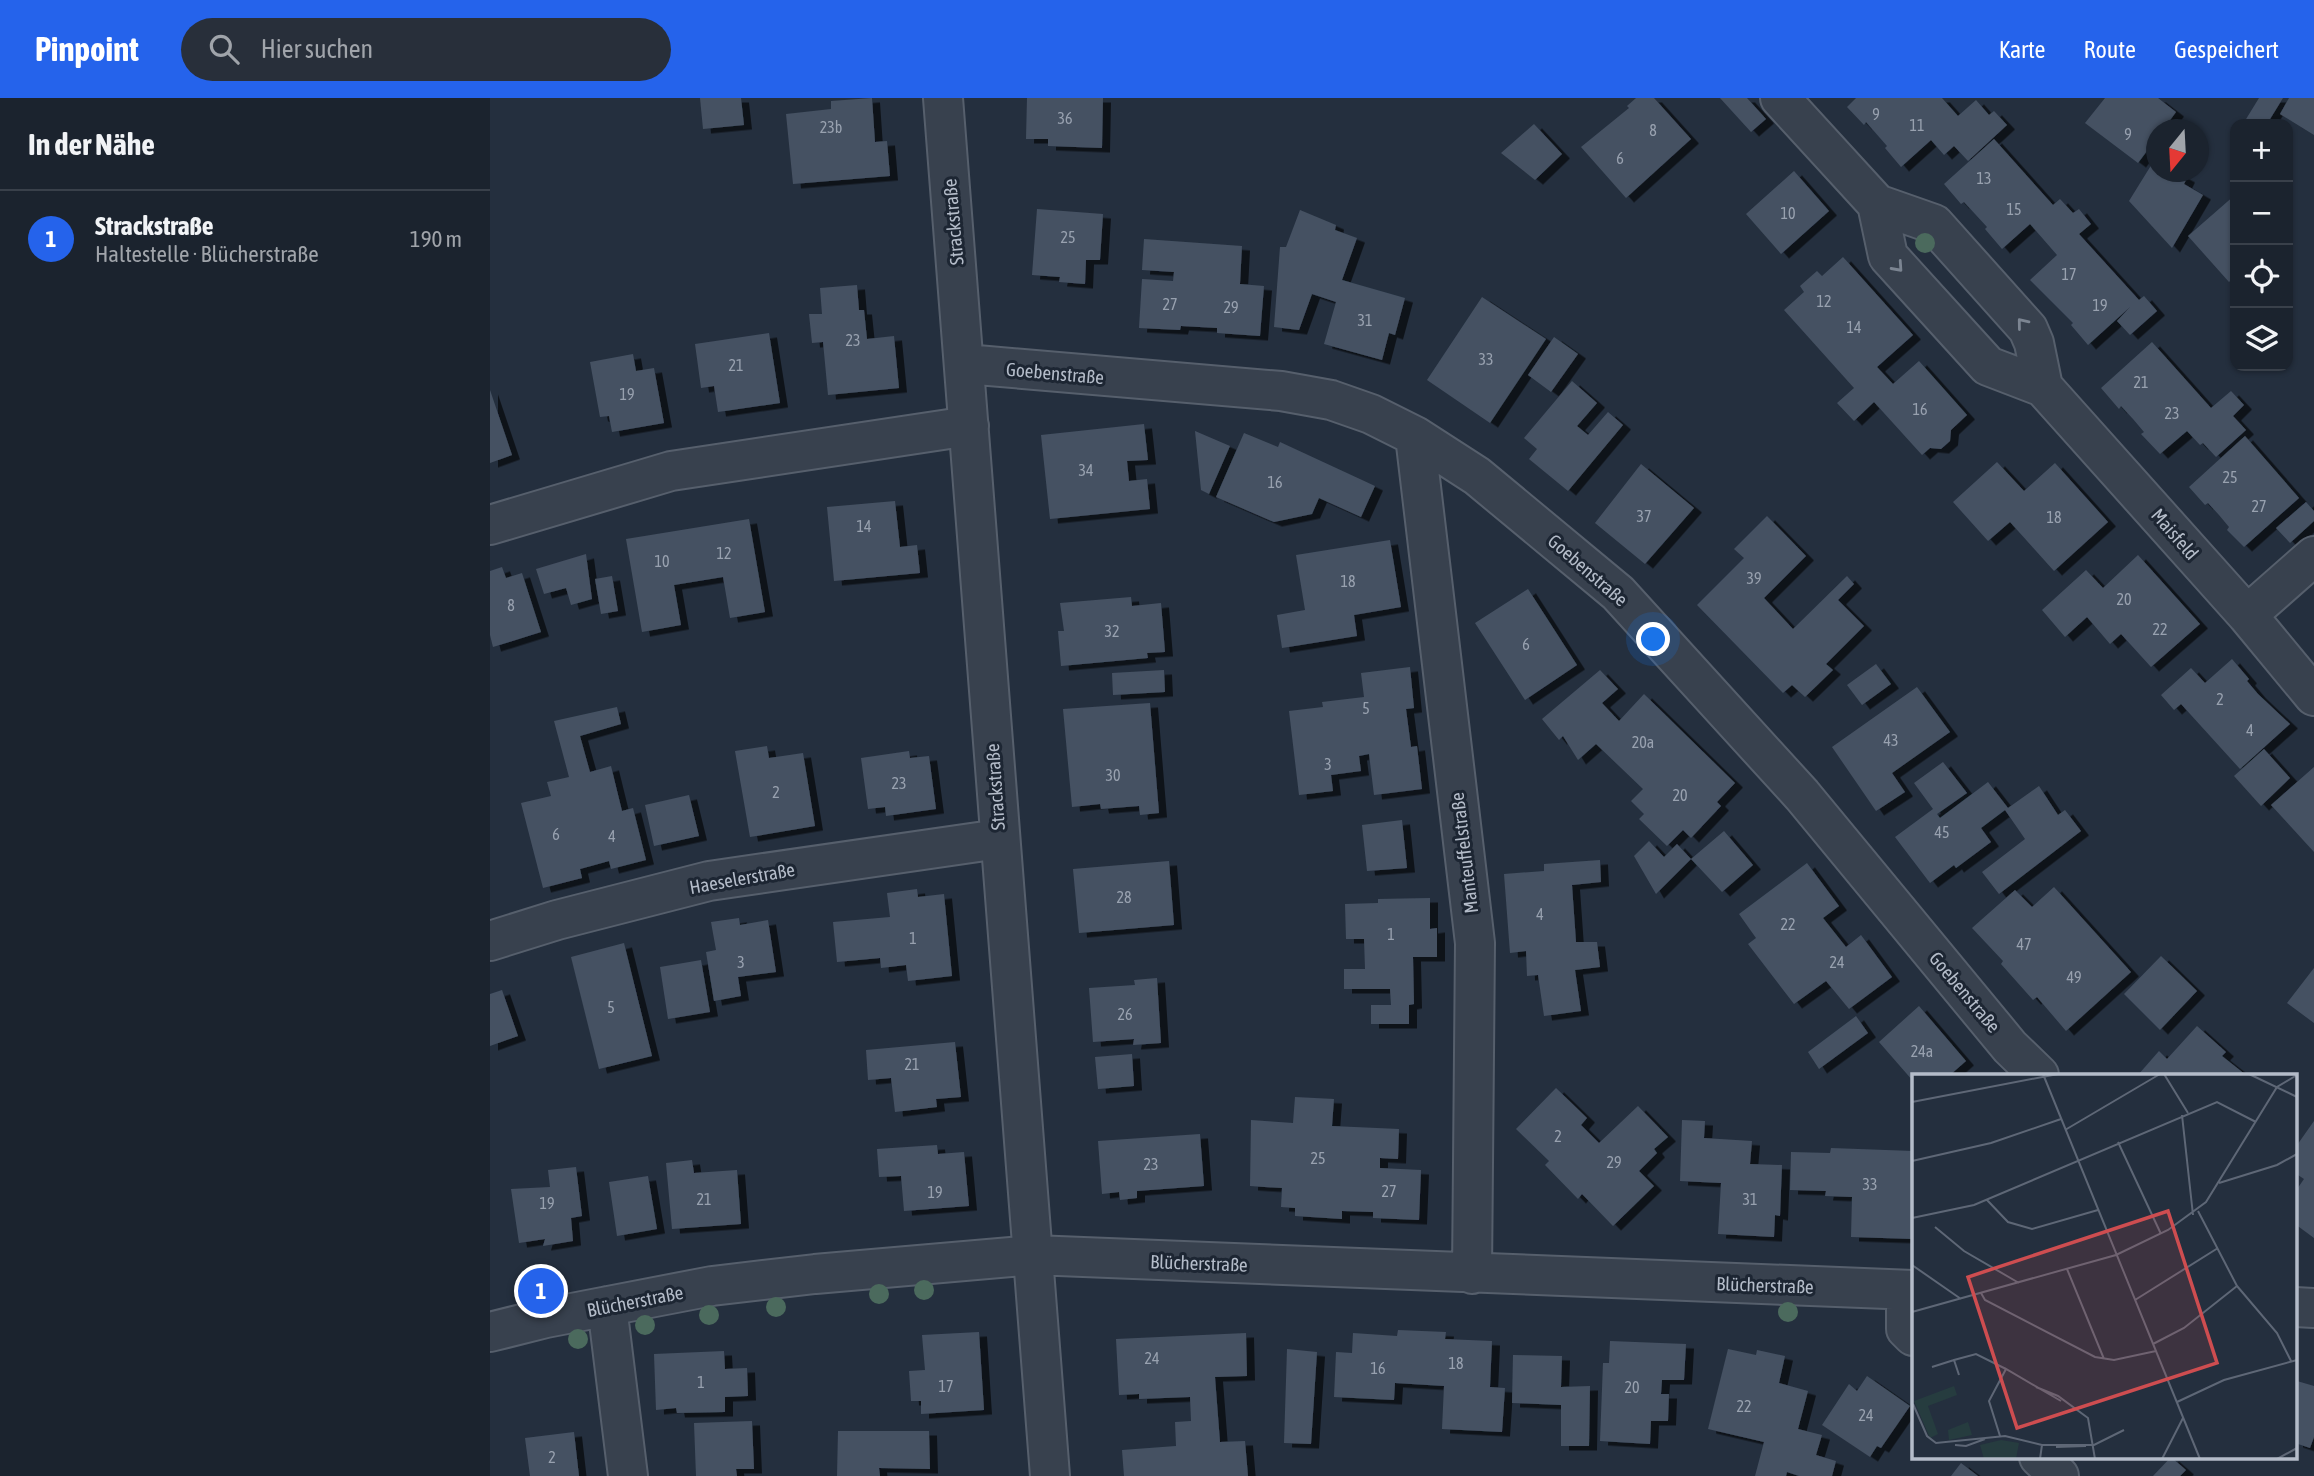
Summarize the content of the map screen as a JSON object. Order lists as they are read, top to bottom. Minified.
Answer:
{"streets":{"street":["Strackstraße","Goebenstraße","Maisfeld","Manteuffelstraße","Haeselerstraße","Blücherstraße"]},"crossings":[["Strackstraße","Goebenstraße"],["Strackstraße","Haeselerstraße"],["Strackstraße","Blücherstraße"],["Goebenstraße","Manteuffelstraße"],["Manteuffelstraße","Blücherstraße"]],"house_numbers":["9","36","11","23b","8","9","6","13","15","10","25","17","12","27","19","29","31","14","23","33","21","21","19","16","23","34","25","16","27","37","18","14","12","10","39","18","20","8","22","32","6","2","5","4","43","20a","3","30","23","2","20","45","6","4","28","4","22","1","1","47","3","24","49","5","26","24a","21","2","25","29","23","33","27","19","21","31","19","24","18","16","1","17","20","22","24","2"],"north":"bottom","page":{"header":"Pinpoint","search":"Hier suchen","nav":["Karte","Route","Gespeichert"],"heading":"In der Nähe","map_buttons":["+","−"],"list":[{"mark":"1","name":"Strackstraße","note":"Haltestelle · Blücherstraße","value":"190 m"}],"pins":"1"}}
